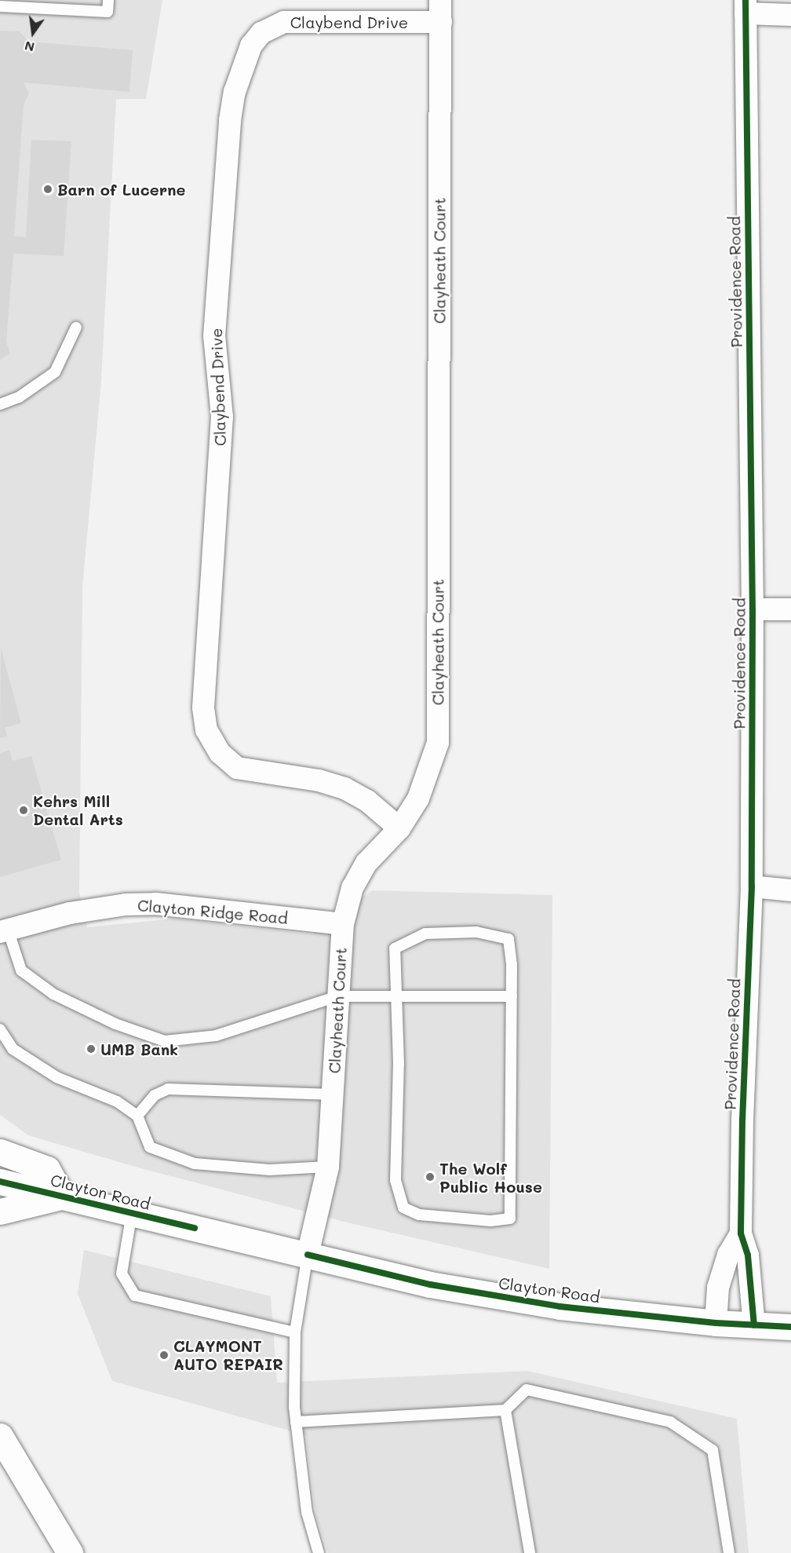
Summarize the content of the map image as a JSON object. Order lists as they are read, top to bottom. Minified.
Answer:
{"streets":{"main road":["Clayton Road"],"street":["Claybend Drive","Clayheath Court","Providence Road","Clayton Ridge Road"]},"crossings":[["Claybend Drive","Clayheath Court"],["Clayheath Court","Clayton Ridge Road"],["Clayheath Court","Clayton Road"],["Providence Road","Clayton Road"]],"places":["Barn of Lucerne","Kehrs Mill Dental Arts","UMB Bank","The Wolf Public House","CLAYMONT AUTO REPAIR"],"north":"bottom"}
